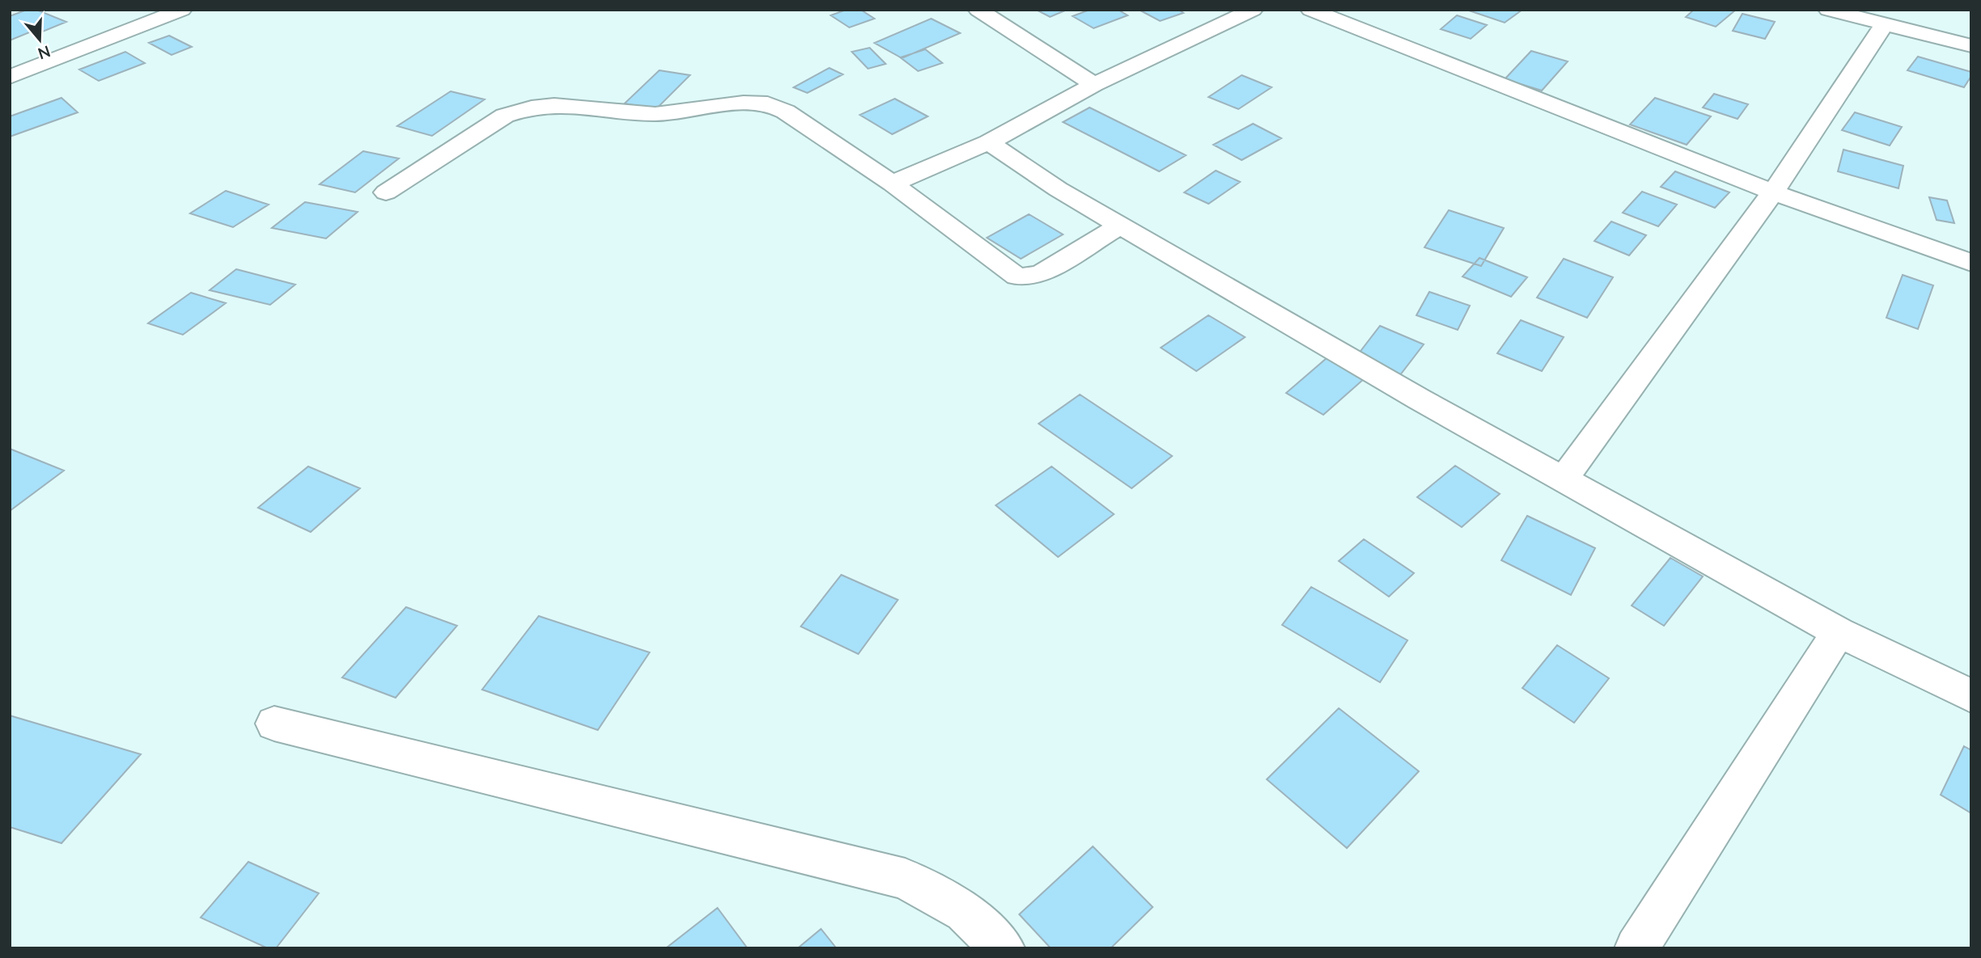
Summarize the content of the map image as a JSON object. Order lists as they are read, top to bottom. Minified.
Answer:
{"north":"bottom"}
